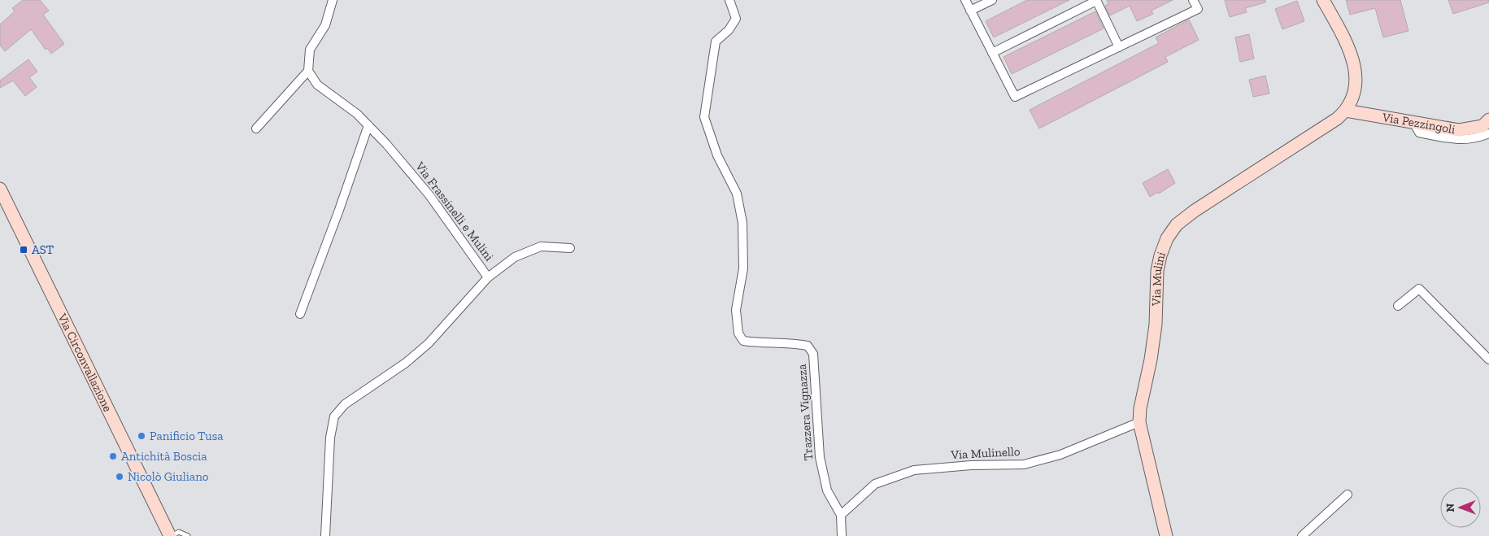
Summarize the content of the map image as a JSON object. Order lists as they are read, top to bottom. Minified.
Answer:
{"streets":{"street":["Via Pezzingoli","Via Frassinelli e Mulini","Via Mulini","Via Circonvallazione","Trazzera Vignazza","Via Mulinello"]},"crossings":[["Via Pezzingoli","Via Mulini"],["Via Mulini","Via Mulinello"],["Trazzera Vignazza","Via Mulinello"]],"places":{"transit":["AST"],"other":["Panificio Tusa","Antichità Boscia","Nicolò Giuliano"]},"north":"left"}
